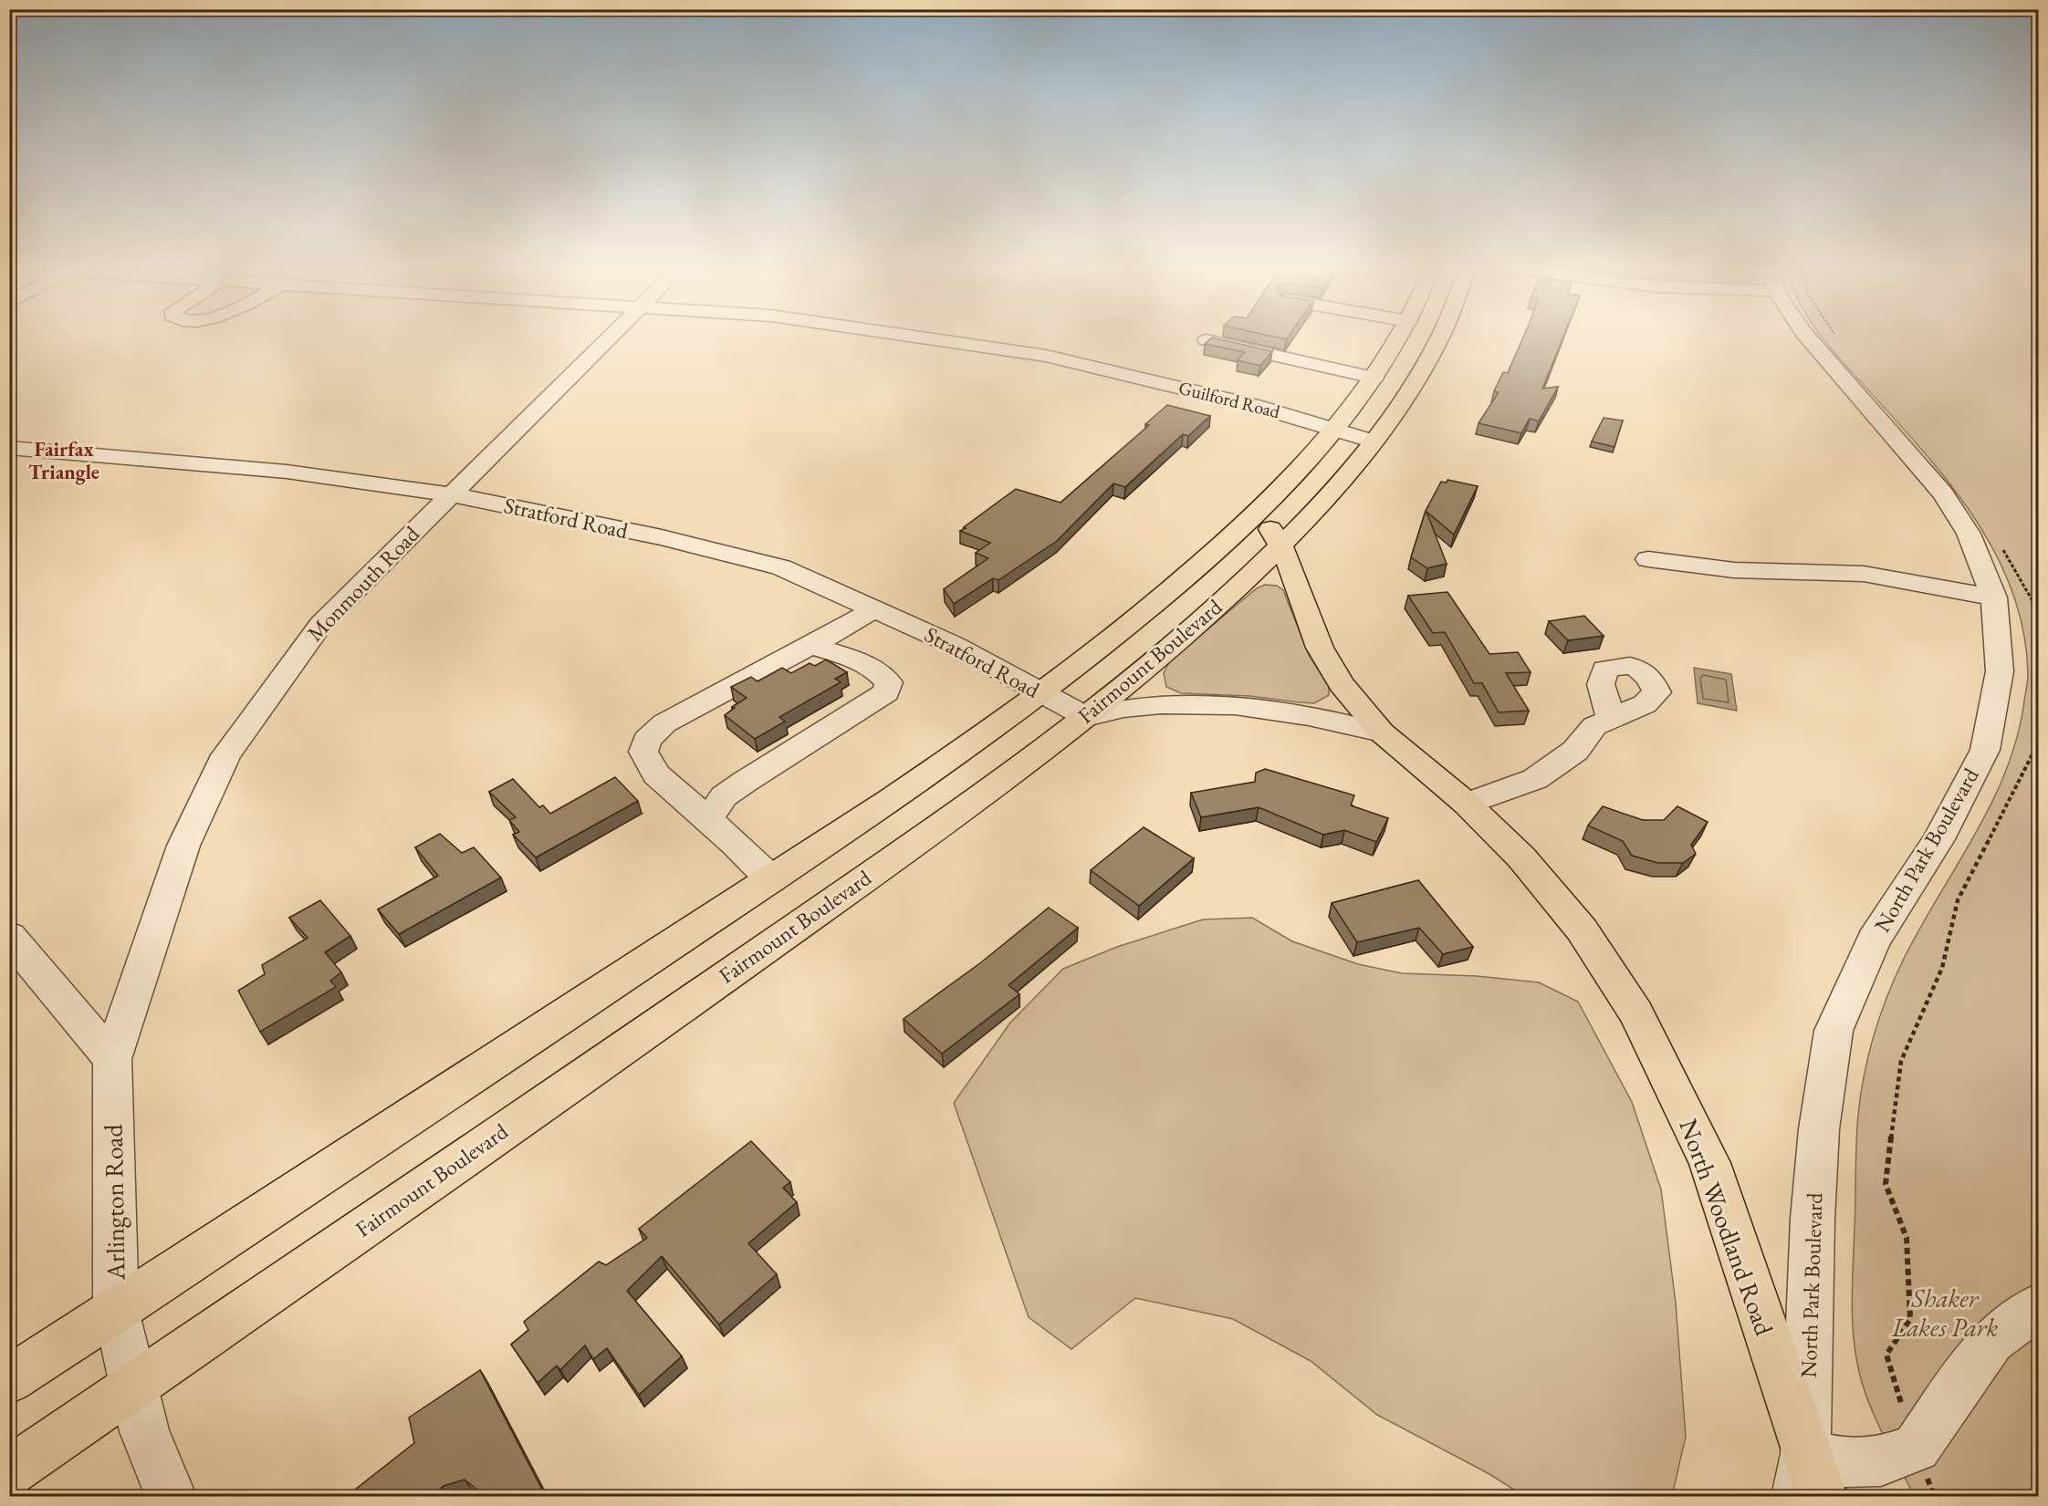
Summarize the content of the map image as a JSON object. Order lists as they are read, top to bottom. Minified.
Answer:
{"streets":{"main road":["Fairmount Boulevard","North Woodland Road"],"street":["Guilford Road","Stratford Road","Monmouth Road","North Park Boulevard","Arlington Road"]},"crossings":[["Guilford Road","Fairmount Boulevard"],["Stratford Road","Monmouth Road"],["Stratford Road","Fairmount Boulevard"],["Stratford Road","North Woodland Road"],["Monmouth Road","Arlington Road"],["Fairmount Boulevard","Arlington Road"],["Fairmount Boulevard","North Woodland Road"],["North Park Boulevard","North Woodland Road"]],"districts":["Fairfax Triangle"],"parks":["Shaker Lakes Park"]}
